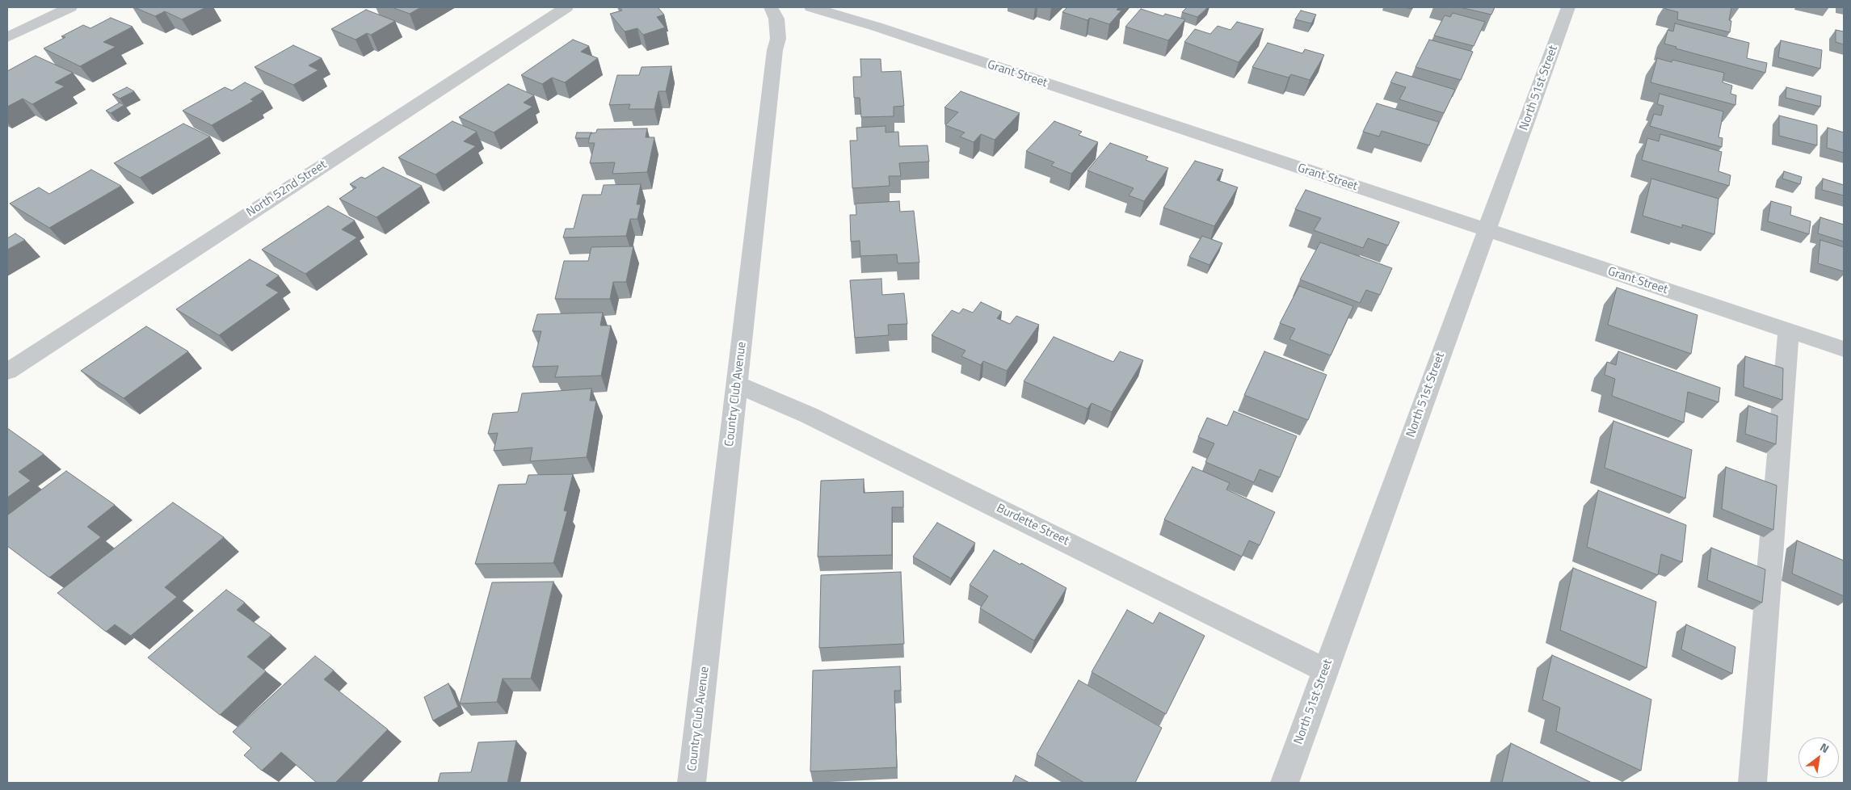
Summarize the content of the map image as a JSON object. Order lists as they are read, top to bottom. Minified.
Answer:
{"streets":{"street":["Grant Street","North 51st Street","North 52nd Street","Country Club Avenue","Burdette Street"]},"crossings":[["Grant Street","North 51st Street"],["North 51st Street","Burdette Street"],["Country Club Avenue","Burdette Street"]],"north":"top right"}
